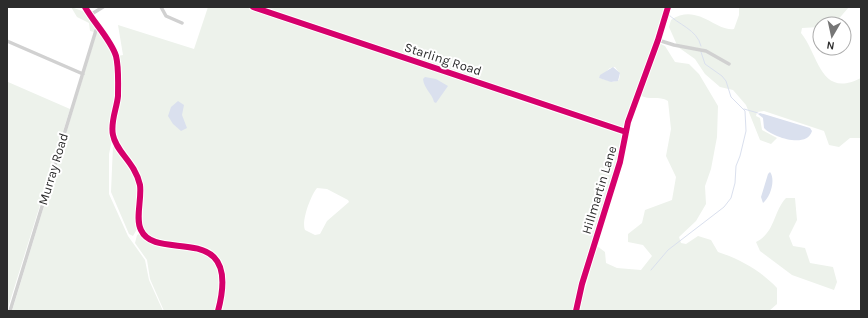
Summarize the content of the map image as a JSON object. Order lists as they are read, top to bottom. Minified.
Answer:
{"streets":{"street":["Starling Road","Murray Road","Hillmartin Lane"]},"crossings":[["Starling Road","Hillmartin Lane"]],"north":"bottom"}
